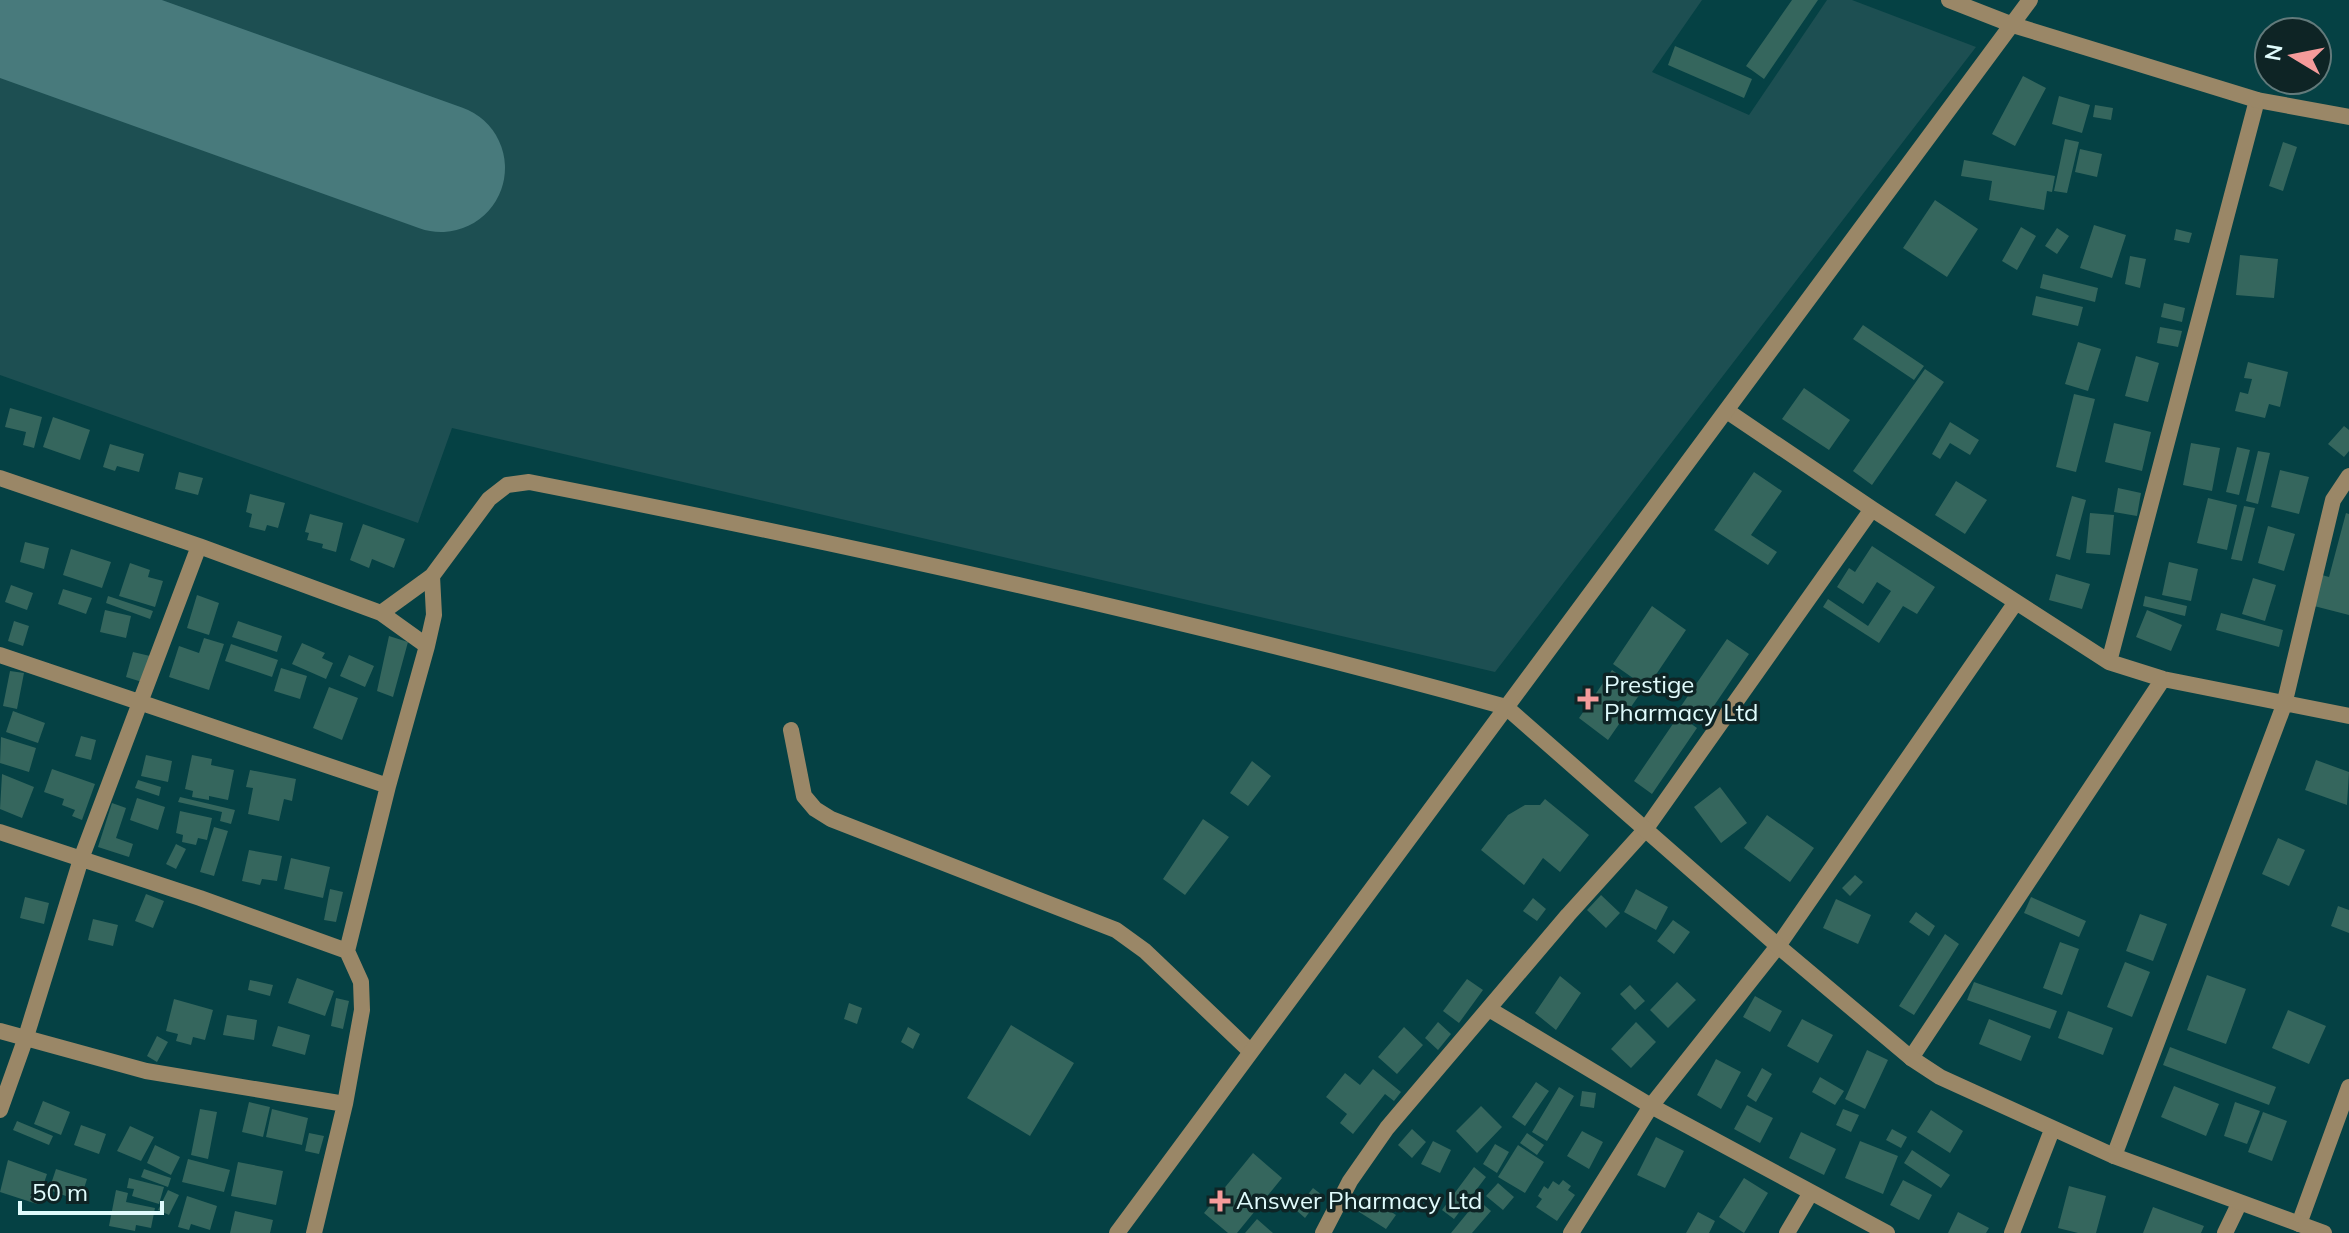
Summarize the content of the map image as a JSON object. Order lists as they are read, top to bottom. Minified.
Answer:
{"places":{"health":["Prestige Pharmacy Ltd","Answer Pharmacy Ltd"]},"scale_bar":"50 m","north":"left"}
